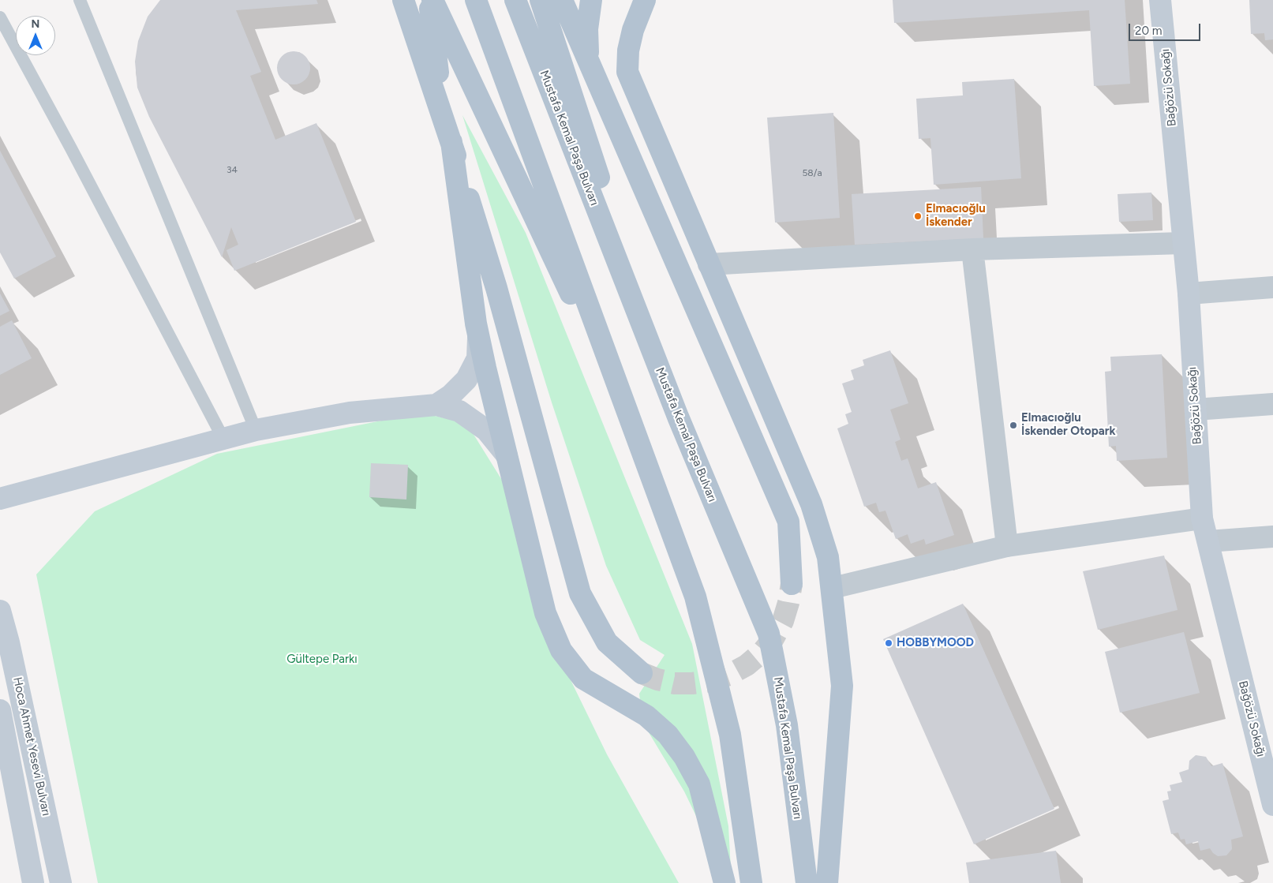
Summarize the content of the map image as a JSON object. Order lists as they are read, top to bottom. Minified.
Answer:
{"streets":{"main road":["Mustafa Kemal Paşa Bulvarı"],"street":["Bağözü Sokağı","Hoca Ahmet Yesevi Bulvarı"]},"parks":["Gültepe Parkı"],"places":["Elmacıoğlu İskender","Elmacıoğlu İskender Otopark","HOBBYMOOD"],"house_numbers":["34","58/a"],"scale_bar":"20 m","north":"top"}
